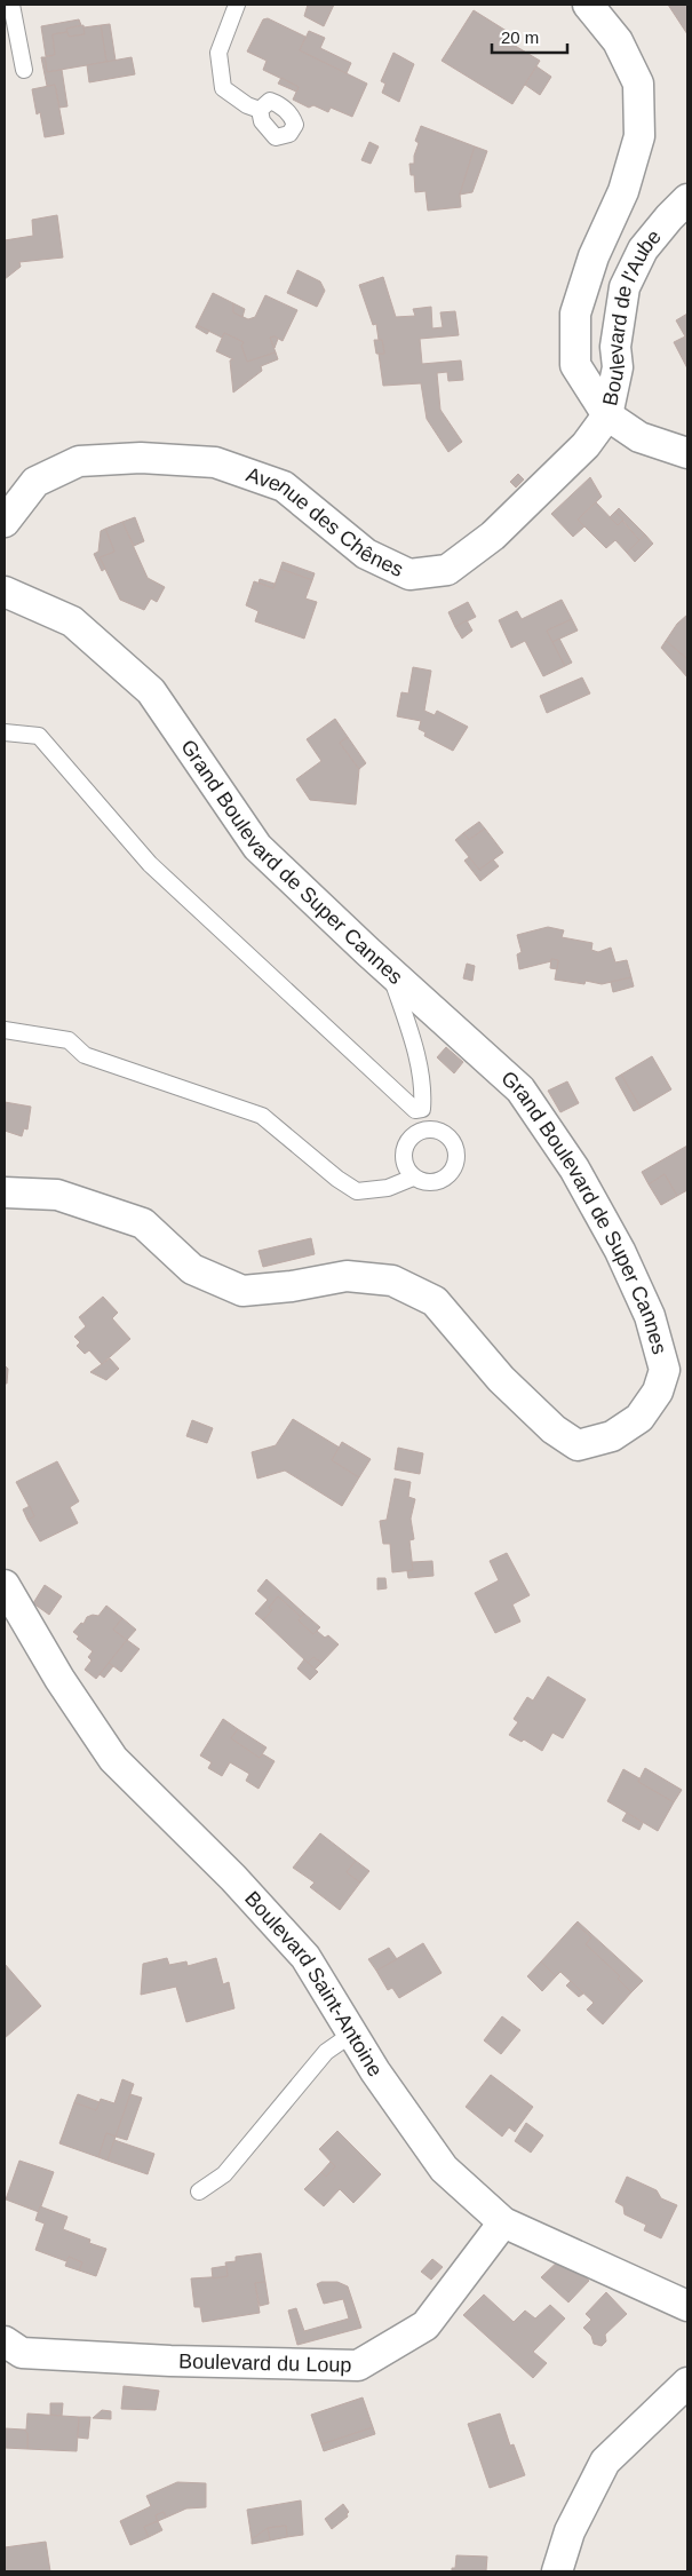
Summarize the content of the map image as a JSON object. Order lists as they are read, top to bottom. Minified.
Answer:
{"streets":{"street":["Boulevard de l'Aube","Avenue des Chênes","Grand Boulevard de Super Cannes","Boulevard Saint-Antoine","Boulevard du Loup"]},"crossings":[["Boulevard de l'Aube","Avenue des Chênes"],["Boulevard Saint-Antoine","Boulevard du Loup"]],"scale_bar":"20 m"}
